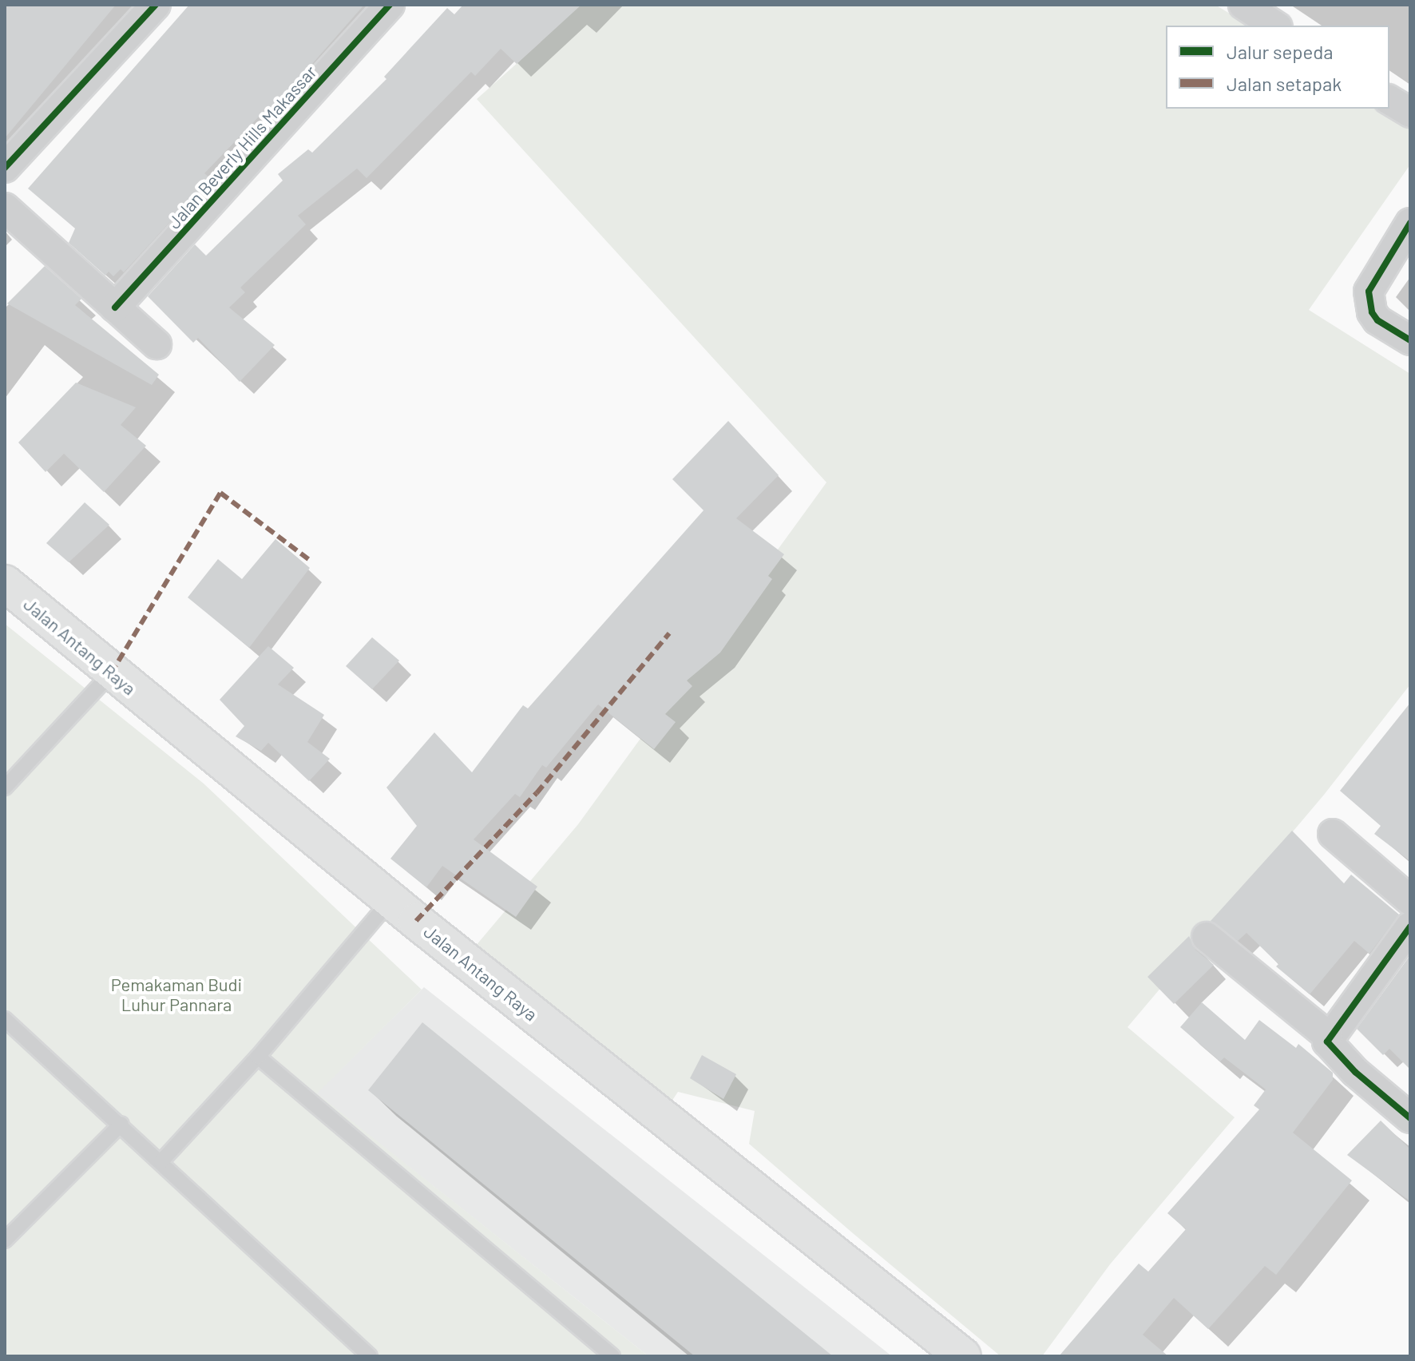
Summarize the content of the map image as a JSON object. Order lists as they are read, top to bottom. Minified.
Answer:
{"streets":{"main road":["Jalan Antang Raya"],"street":["Jalan Beverly Hills Makassar"]},"parks":["Pemakaman Budi Luhur Pannara"],"legend":["Jalur sepeda","Jalan setapak"]}
